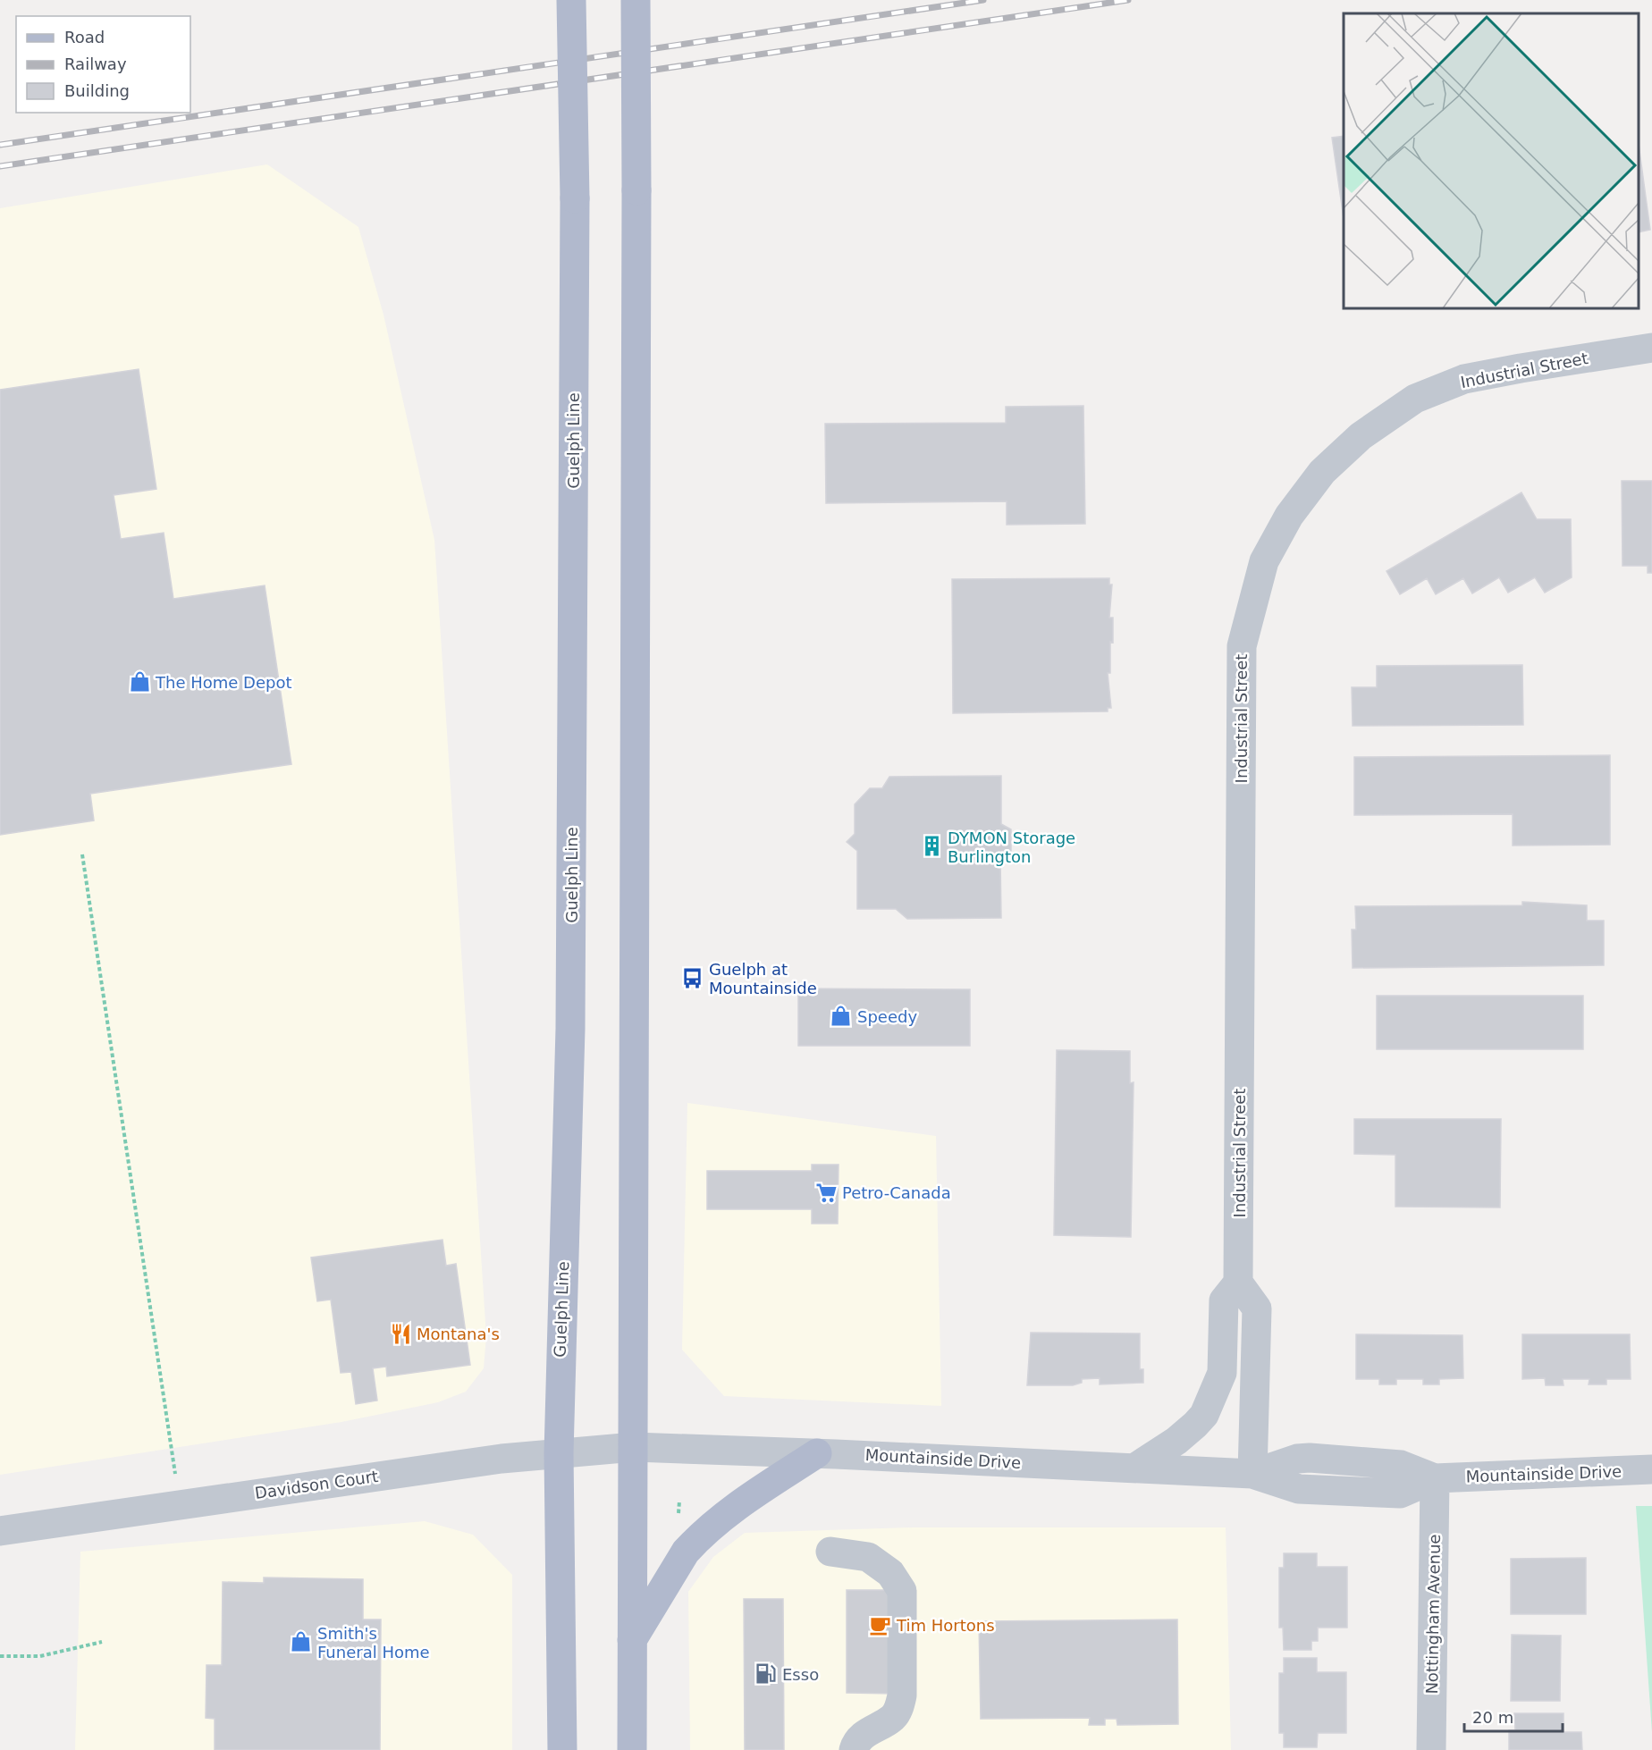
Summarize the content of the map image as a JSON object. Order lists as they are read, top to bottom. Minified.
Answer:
{"streets":{"main road":["Guelph Line"],"street":["Industrial Street","Mountainside Drive","Davidson Court","Nottingham Avenue"]},"crossings":[["Guelph Line","Davidson Court"],["Mountainside Drive","Davidson Court"],["Mountainside Drive","Nottingham Avenue"]],"places":{"shop":["The Home Depot","Speedy","Smith's Funeral Home"],"building":["DYMON Storage Burlington"],"bus stop":["Guelph at Mountainside"],"supermarket":["Petro-Canada"],"restaurant":["Montana's"],"cafe":["Tim Hortons"],"fuel station":["Esso"]},"legend":["Road","Railway","Building"],"scale_bar":"20 m"}
